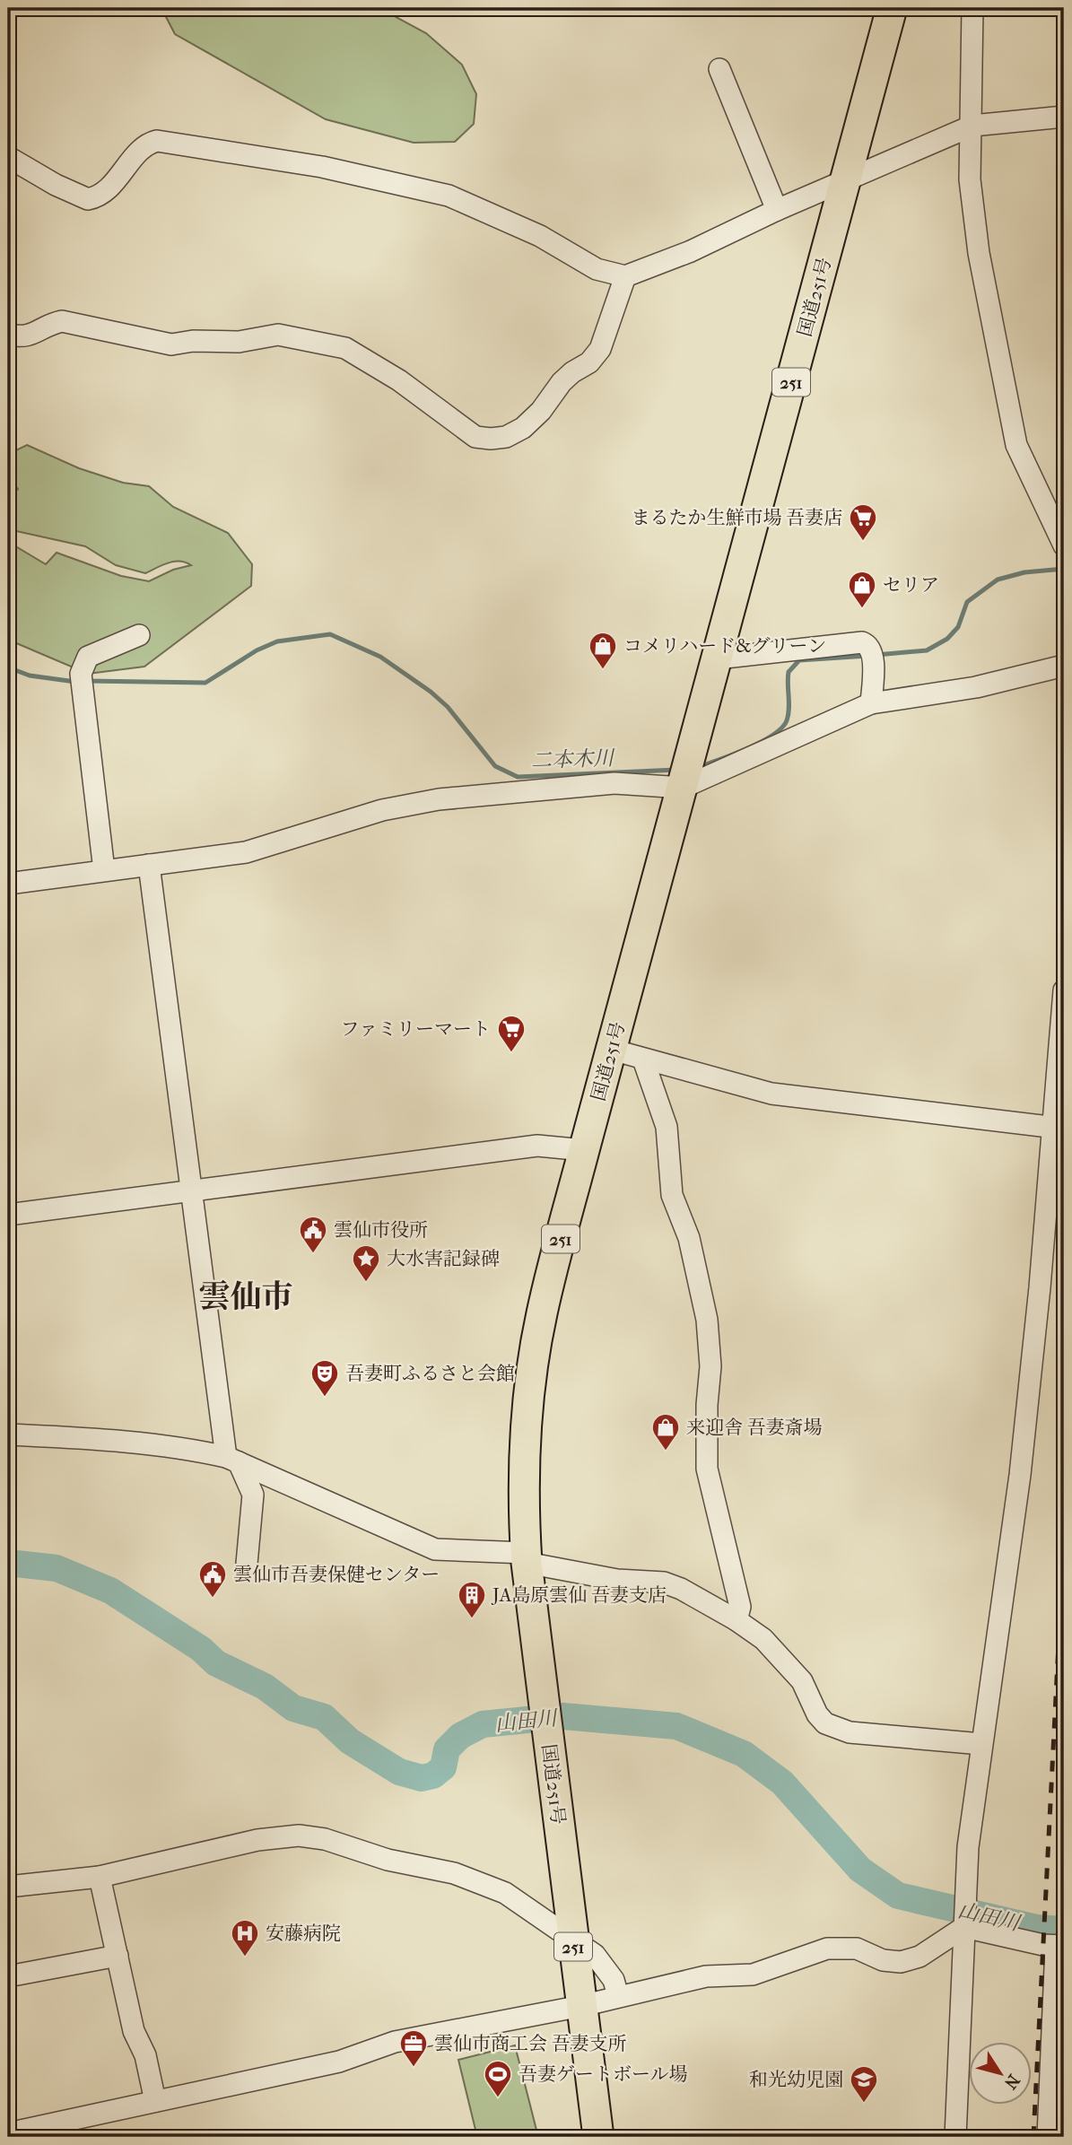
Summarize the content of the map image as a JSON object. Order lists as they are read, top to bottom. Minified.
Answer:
{"streets":{"highway":["国道251号","251"]},"districts":["雲仙市"],"water":["二本木川","山田川"],"places":{"supermarket":["まるたか生鮮市場 吾妻店","ファミリーマート"],"shop":["セリア","コメリハード&グリーン","来迎舎 吾妻斎場"],"public building":["雲仙市役所","雲仙市吾妻保健センター"],"place":["大水害記録碑"],"theatre":["吾妻町ふるさと会館"],"building":["JA島原雲仙 吾妻支店"],"hospital":["安藤病院"],"office":["雲仙市商工会 吾妻支所"],"sports":["吾妻ゲートボール場"],"school or university":["和光幼児園"]},"north":"bottom right"}
